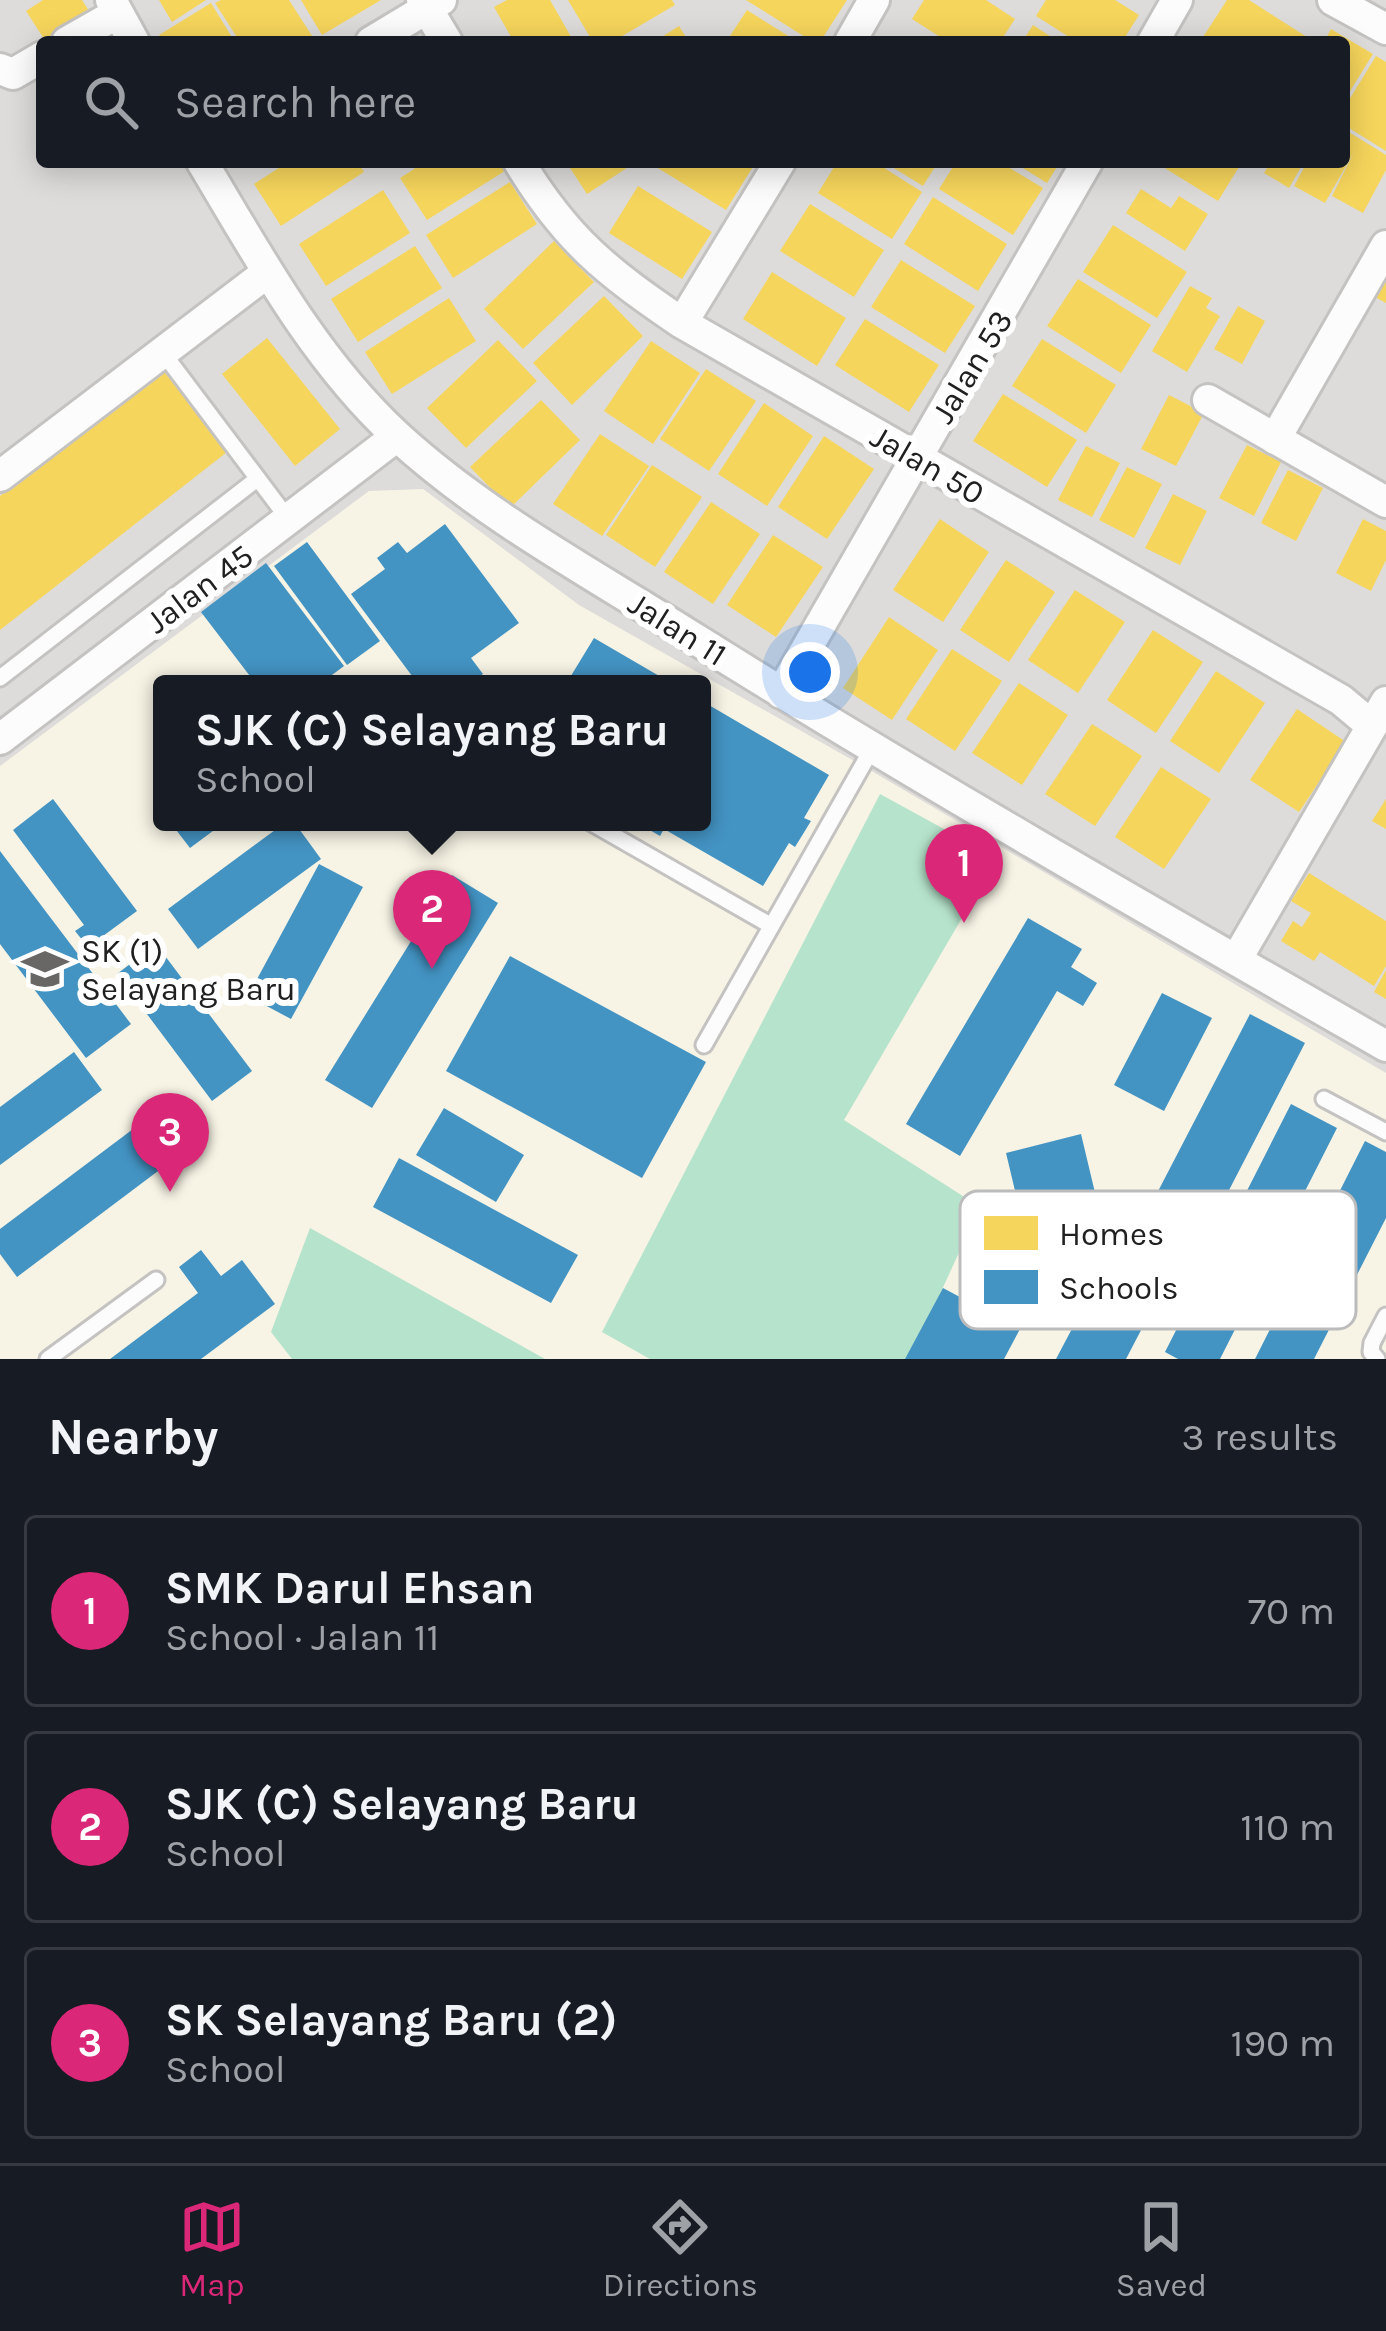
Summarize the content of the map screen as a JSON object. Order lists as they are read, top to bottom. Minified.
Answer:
{"streets":{"street":["Jalan 53","Jalan 50","Jalan 45","Jalan 11"]},"crossings":[["Jalan 53","Jalan 50"],["Jalan 53","Jalan 11"],["Jalan 45","Jalan 11"]],"places":{"school or university":["SK (1) Selayang Baru"]},"legend":["Homes","Schools"],"page":{"search":"Search here","popup":["SJK (C) Selayang Baru","School"],"pins":["1","2","3"],"heading":["Nearby","3 results"],"list":[{"mark":"1","name":"SMK Darul Ehsan","note":"School · Jalan 11","value":"70 m"},{"mark":"2","name":"SJK (C) Selayang Baru","note":"School","value":"110 m"},{"mark":"3","name":"SK Selayang Baru (2)","note":"School","value":"190 m"}],"nav":["Map","Directions","Saved"]}}
